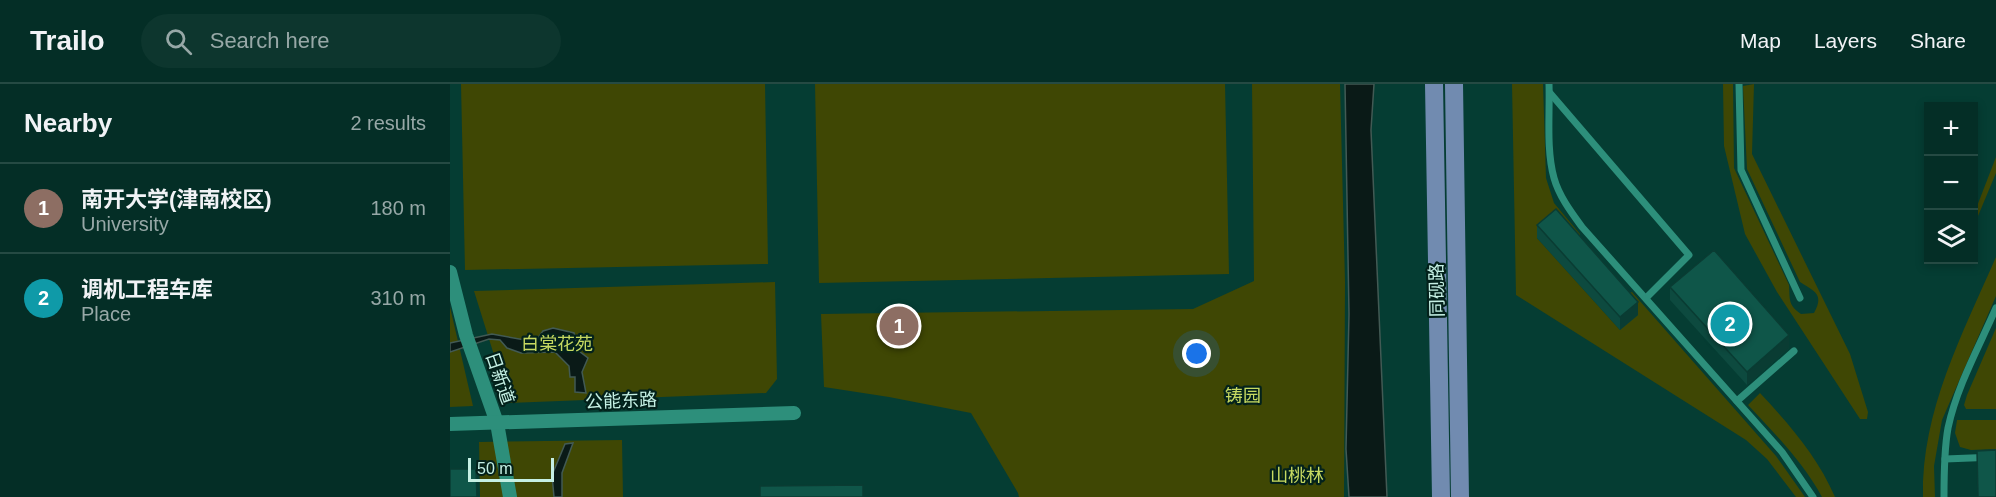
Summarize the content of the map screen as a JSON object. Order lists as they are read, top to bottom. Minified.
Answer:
{"streets":{"main road":["同砚路"],"street":["日新道","公能东路"]},"crossings":[["日新道","公能东路"]],"parks":["白棠花苑","铸园","山桃林"],"scale_bar":"50 m","page":{"header":"Trailo","search":"Search here","nav":["Map","Layers","Share"],"heading":["Nearby","2 results"],"map_buttons":["+","−"],"list":[{"mark":"1","name":"南开大学(津南校区)","note":"University","value":"180 m"},{"mark":"2","name":"调机工程车库","note":"Place","value":"310 m"}],"pins":["2","1"],"scale":"50 m"}}
